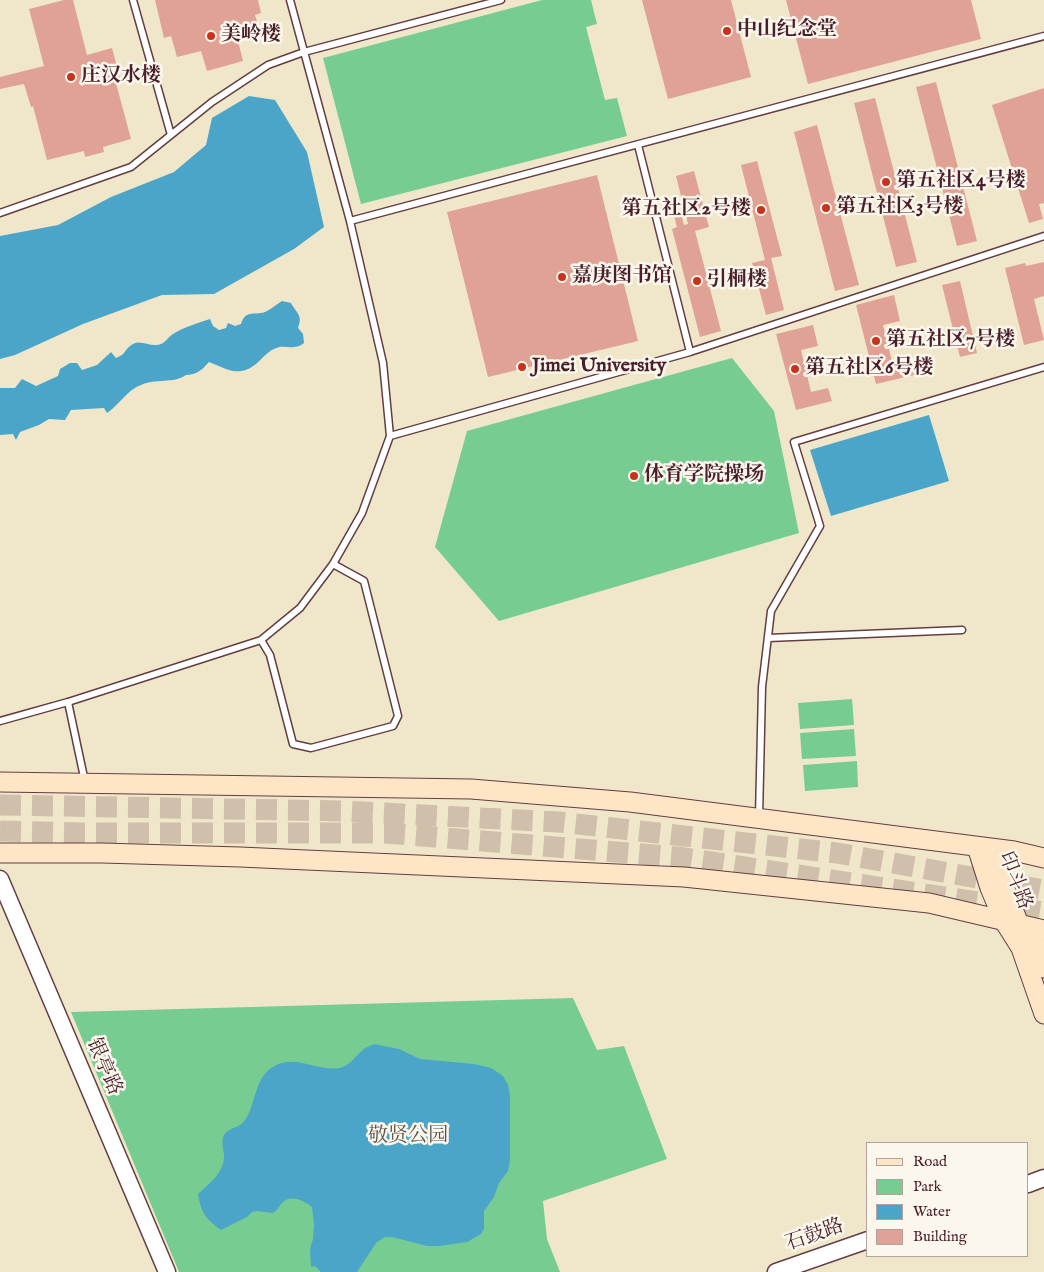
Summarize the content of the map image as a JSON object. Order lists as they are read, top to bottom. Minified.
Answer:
{"streets":{"main road":["印斗路"],"street":["银亭路","石鼓路"]},"parks":["敬贤公园"],"places":["中山纪念堂","美岭楼","庄汉水楼","第五社区4号楼","第五社区3号楼","第五社区2号楼","嘉庚图书馆","引桐楼","第五社区7号楼","Jimei University","第五社区6号楼","体育学院操场"],"legend":["Road","Park","Water","Building"]}
